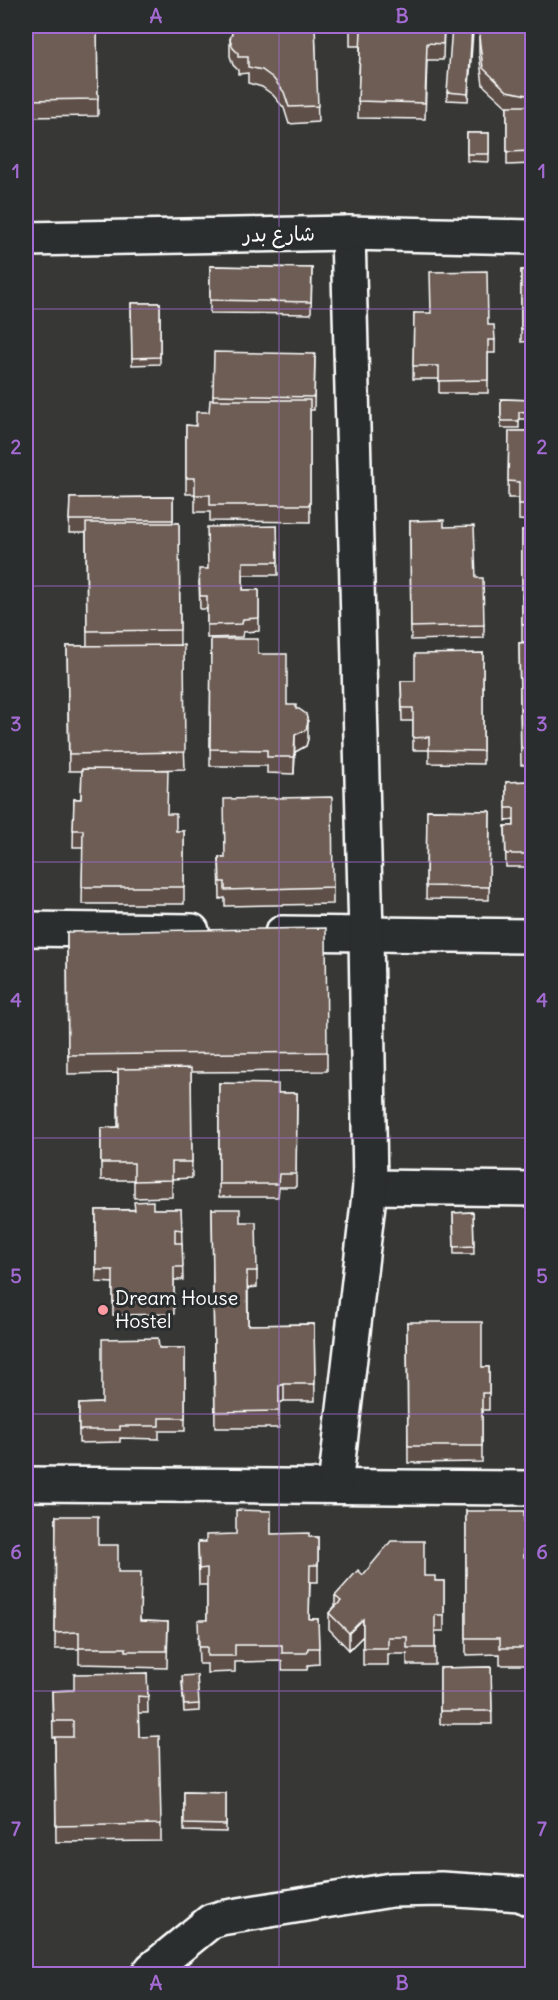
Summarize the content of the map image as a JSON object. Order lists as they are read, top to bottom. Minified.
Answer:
{"streets":{"street":["شارع بدر"]},"places":["Dream House Hostel"],"grid":{"columns":["A","B"],"rows":["1","2","3","4","5","6","7"]}}
